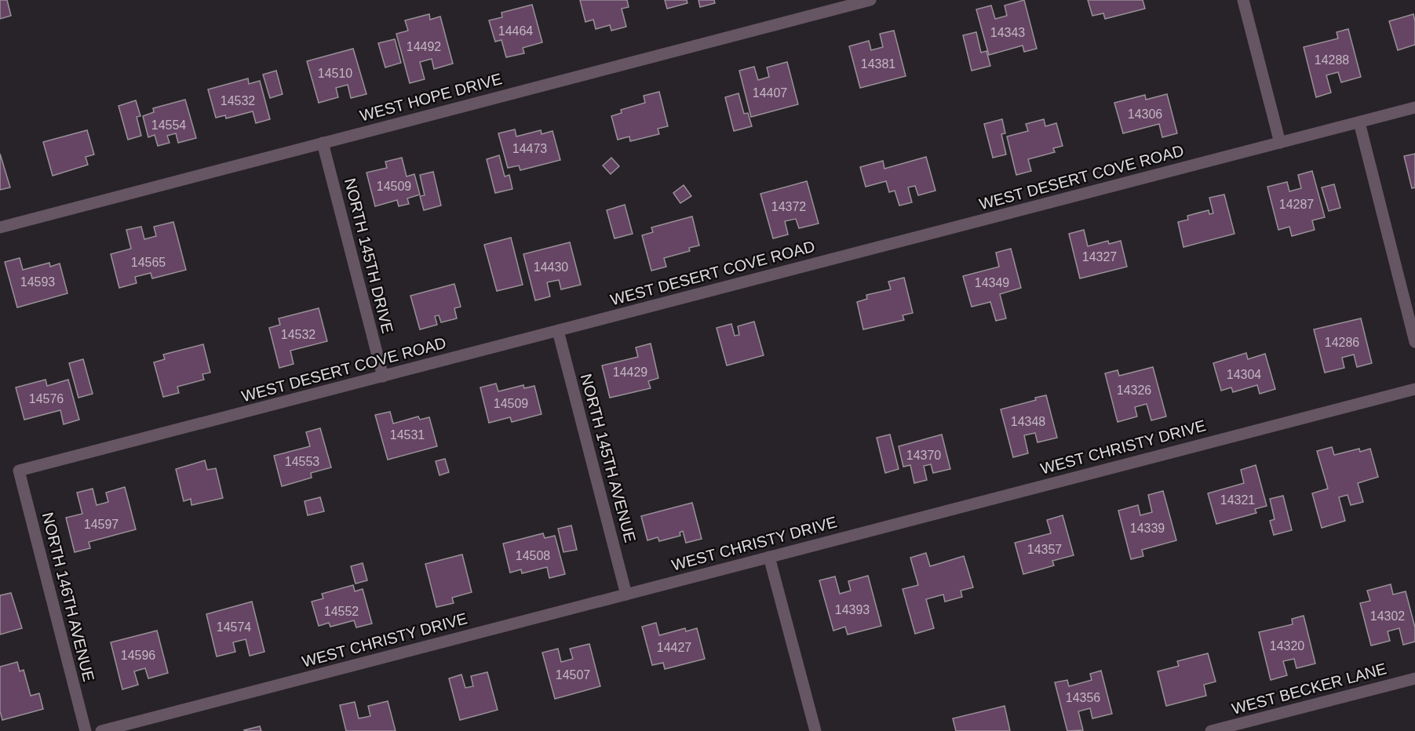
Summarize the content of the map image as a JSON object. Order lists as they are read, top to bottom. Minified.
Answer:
{"streets":{"street":["WEST HOPE DRIVE","WEST DESERT COVE ROAD","NORTH 145TH DRIVE","WEST CHRISTY DRIVE","NORTH 145TH AVENUE","NORTH 146TH AVENUE","WEST BECKER LANE"]},"crossings":[["WEST HOPE DRIVE","NORTH 145TH DRIVE"],["WEST DESERT COVE ROAD","NORTH 145TH DRIVE"],["WEST DESERT COVE ROAD","NORTH 145TH AVENUE"],["WEST DESERT COVE ROAD","NORTH 146TH AVENUE"],["WEST CHRISTY DRIVE","NORTH 145TH AVENUE"]],"house_numbers":["14464","14343","14492","14288","14381","14510","14407","14532","14306","14554","14473","14509","14287","14372","14327","14565","14430","14593","14349","14532","14286","14429","14304","14326","14576","14509","14348","14531","14370","14553","14321","14597","14339","14357","14508","14393","14552","14302","14574","14320","14427","14596","14507","14356"]}
